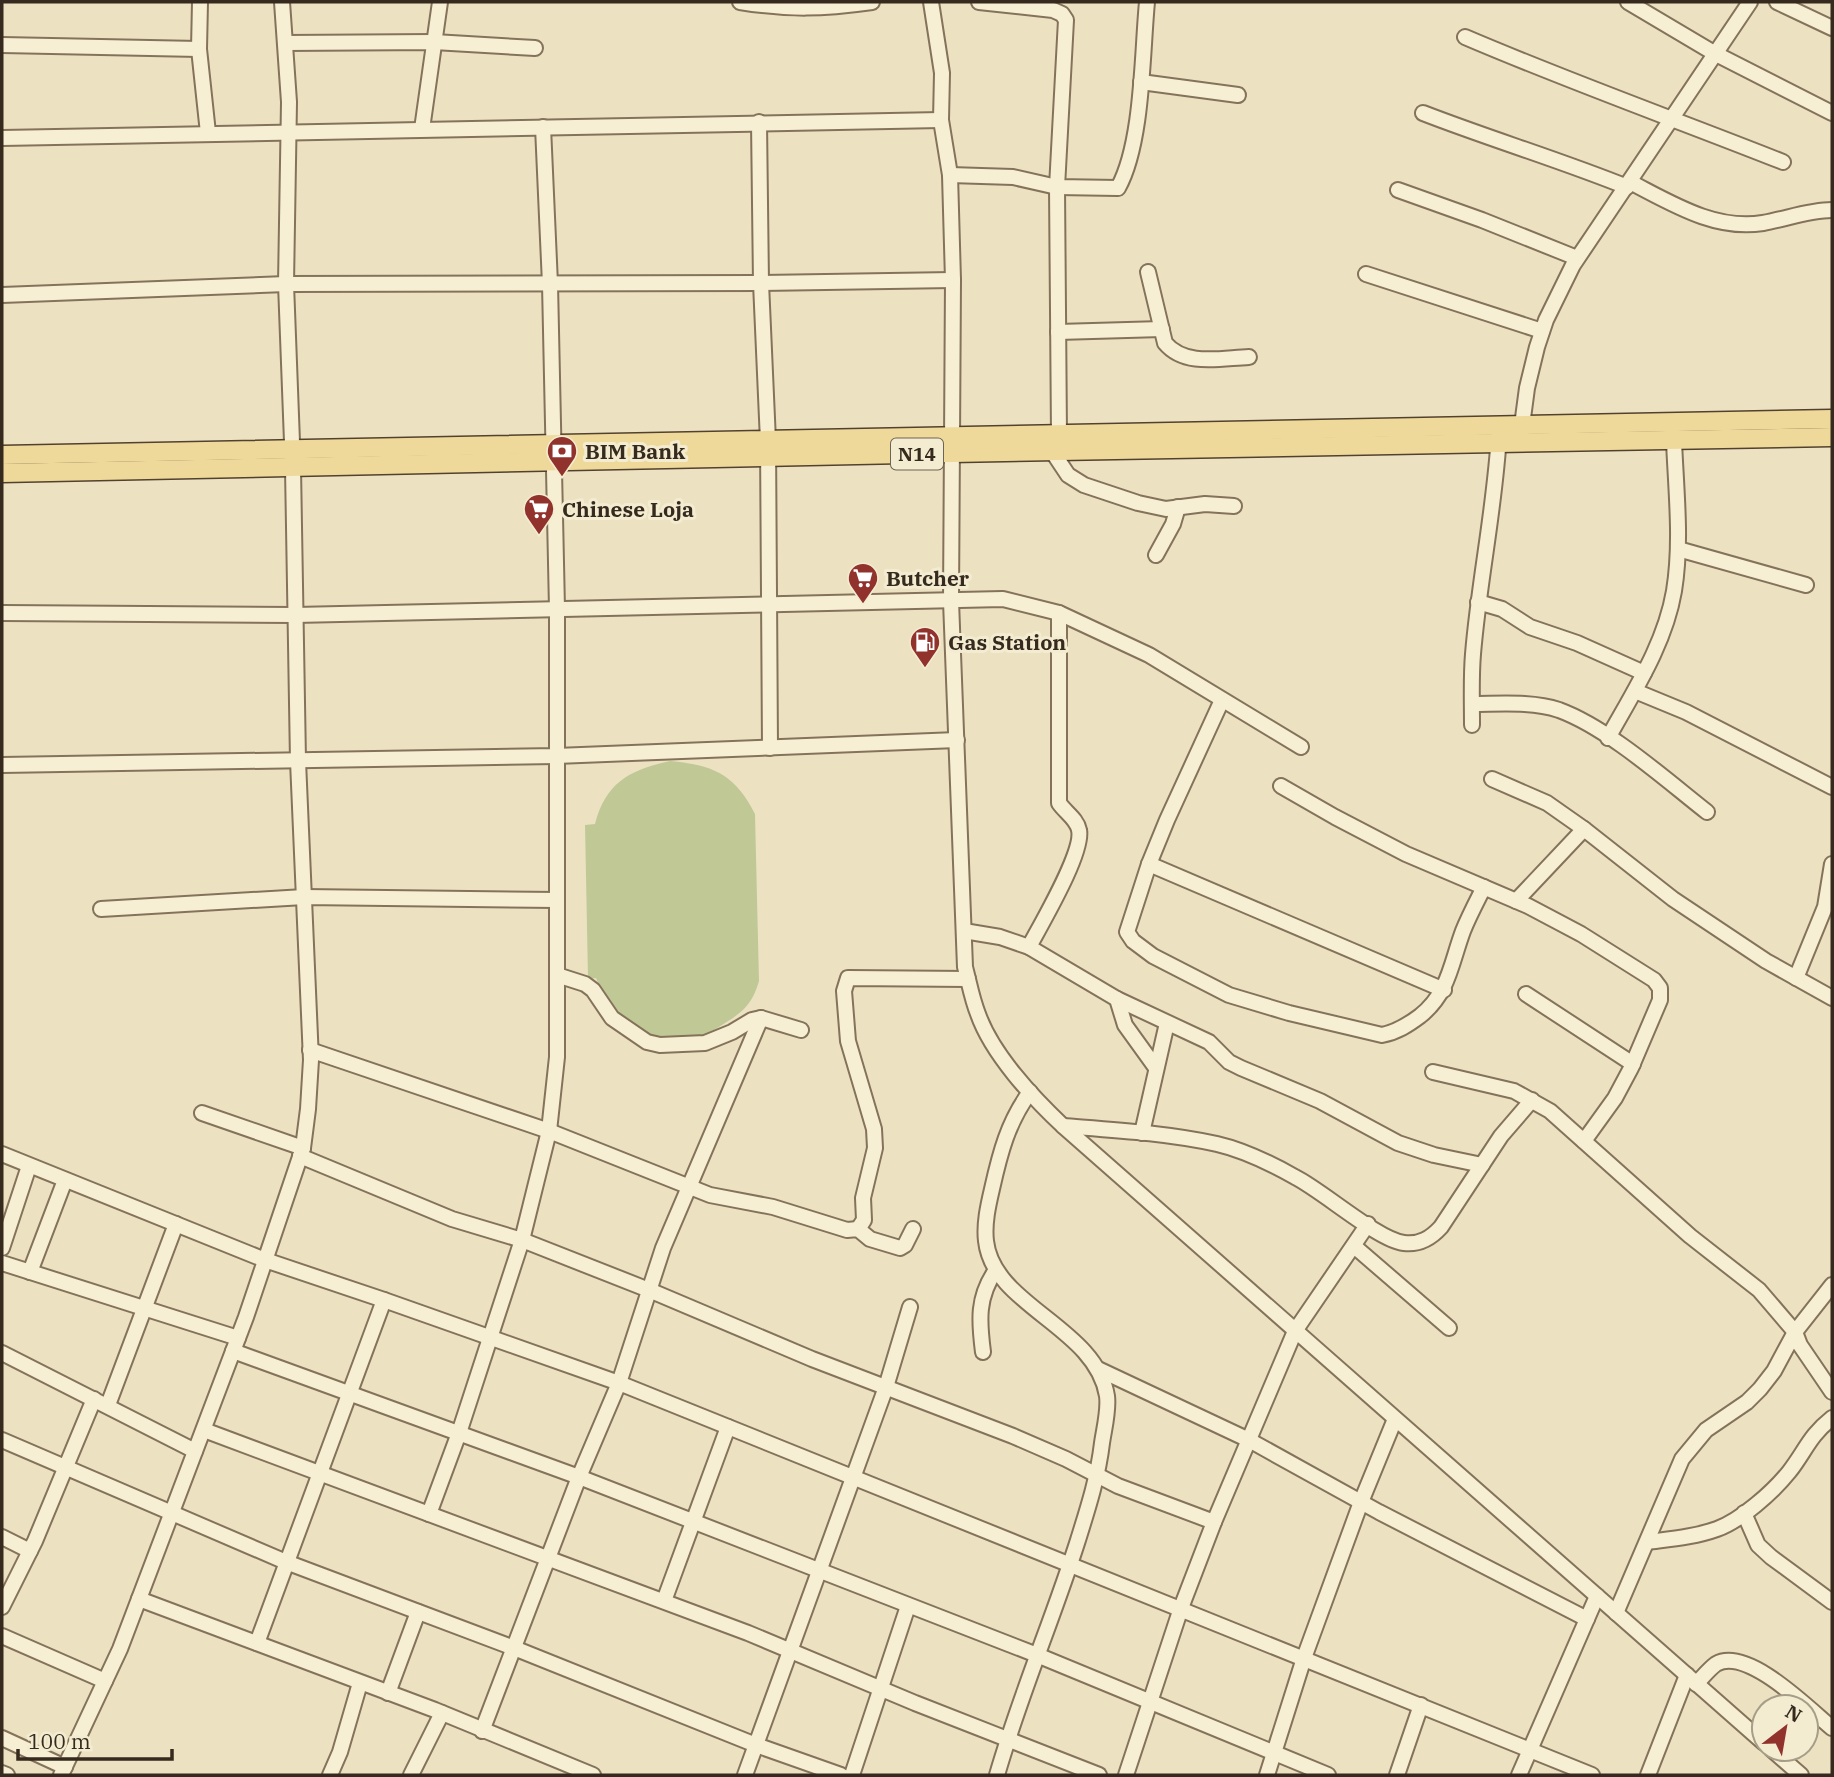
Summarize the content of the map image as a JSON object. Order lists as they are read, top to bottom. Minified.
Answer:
{"streets":{"main road":["N14"]},"places":{"bank":["BIM Bank"],"supermarket":["Chinese Loja","Butcher"],"fuel station":["Gas Station"]},"scale_bar":"100 m","north":"top right"}
